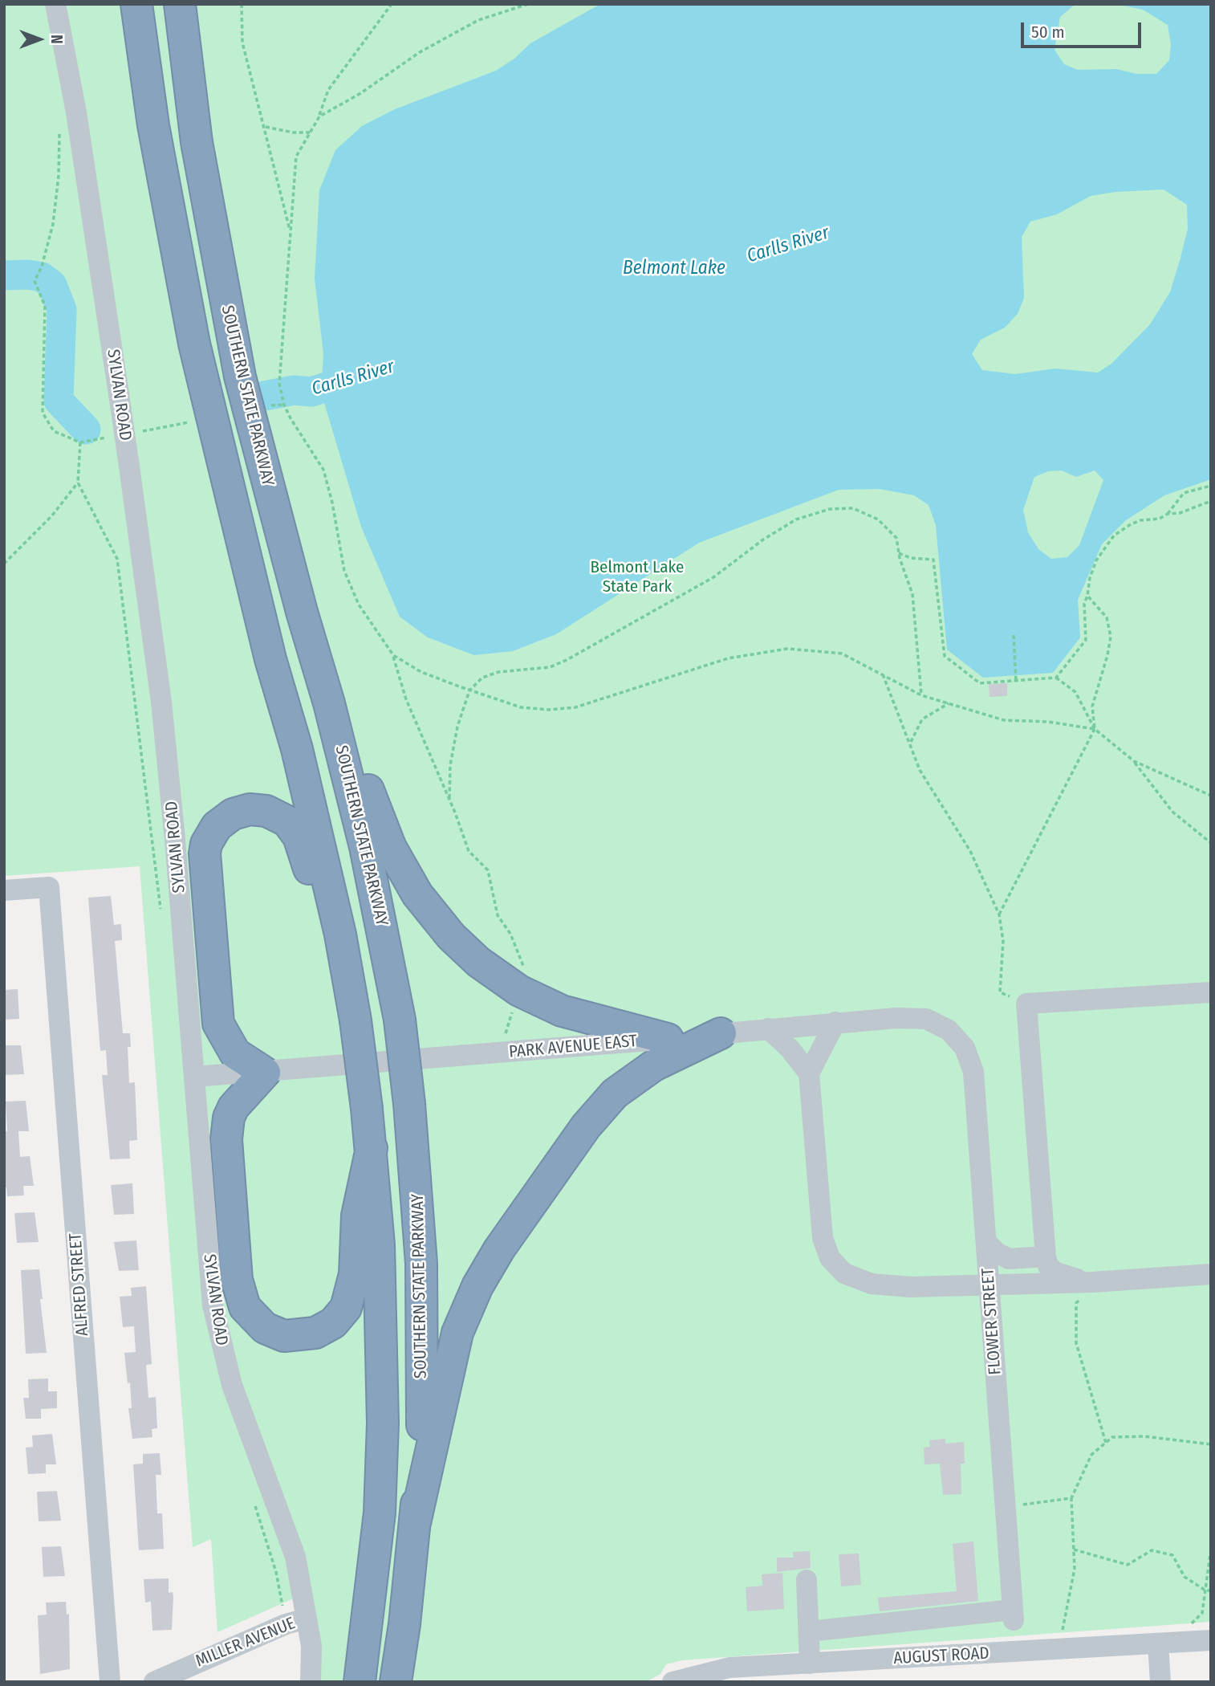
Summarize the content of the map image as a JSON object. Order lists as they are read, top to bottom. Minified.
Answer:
{"streets":{"highway":["SOUTHERN STATE PARKWAY"],"street":["SYLVAN ROAD","PARK AVENUE EAST","ALFRED STREET","FLOWER STREET","MILLER AVENUE","AUGUST ROAD"]},"crossings":[["SYLVAN ROAD","PARK AVENUE EAST"],["SYLVAN ROAD","MILLER AVENUE"],["PARK AVENUE EAST","FLOWER STREET"]],"water":["Carlls River","Belmont Lake"],"parks":["Belmont Lake State Park"],"scale_bar":"50 m","north":"right"}
